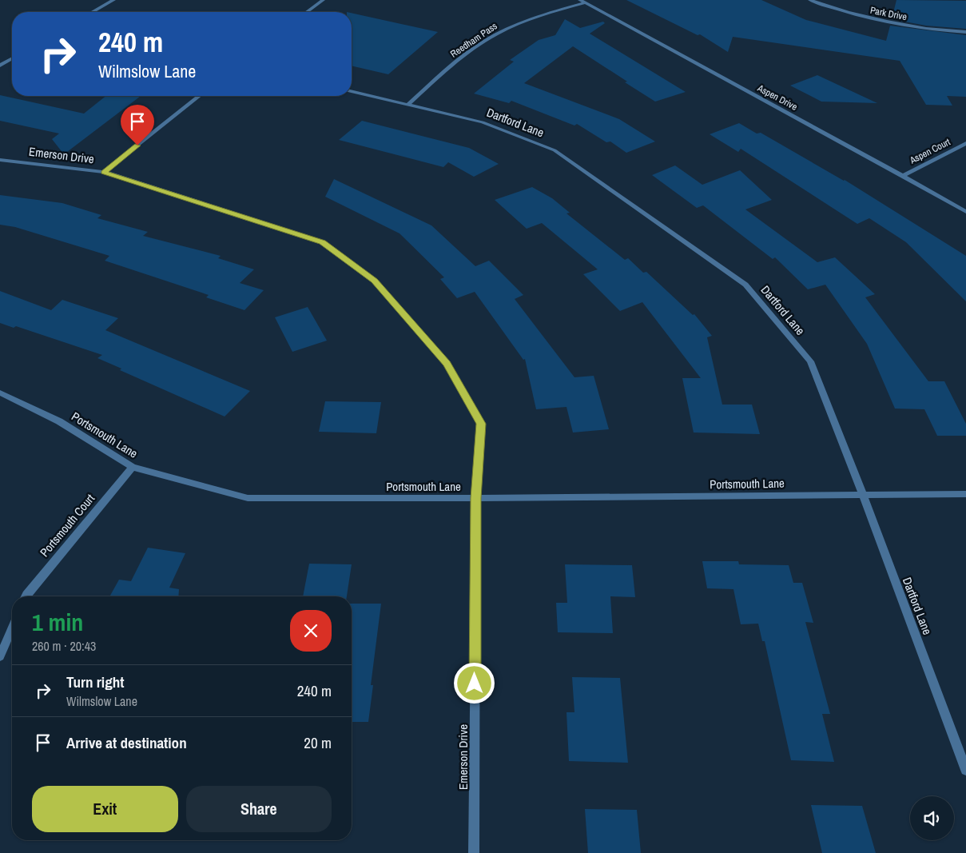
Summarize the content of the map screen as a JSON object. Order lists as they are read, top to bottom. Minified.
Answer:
{"streets":{"street":["Park Drive","Reedham Pass","Aspen Drive","Dartford Lane","Aspen Court","Emerson Drive","Portsmouth Lane","Portsmouth Court"]},"crossings":[["Reedham Pass","Aspen Drive"],["Reedham Pass","Dartford Lane"],["Aspen Drive","Aspen Court"],["Dartford Lane","Portsmouth Lane"],["Emerson Drive","Portsmouth Lane"],["Portsmouth Lane","Portsmouth Court"]],"page":{"turn":["240 m","Wilmslow Lane"],"heading":["1 min","260 m · 20:43"],"list":[{"name":"Turn right","note":"Wilmslow Lane","value":"240 m"},{"name":"Arrive at destination","value":"20 m"}],"buttons":["Exit","Share"]}}
